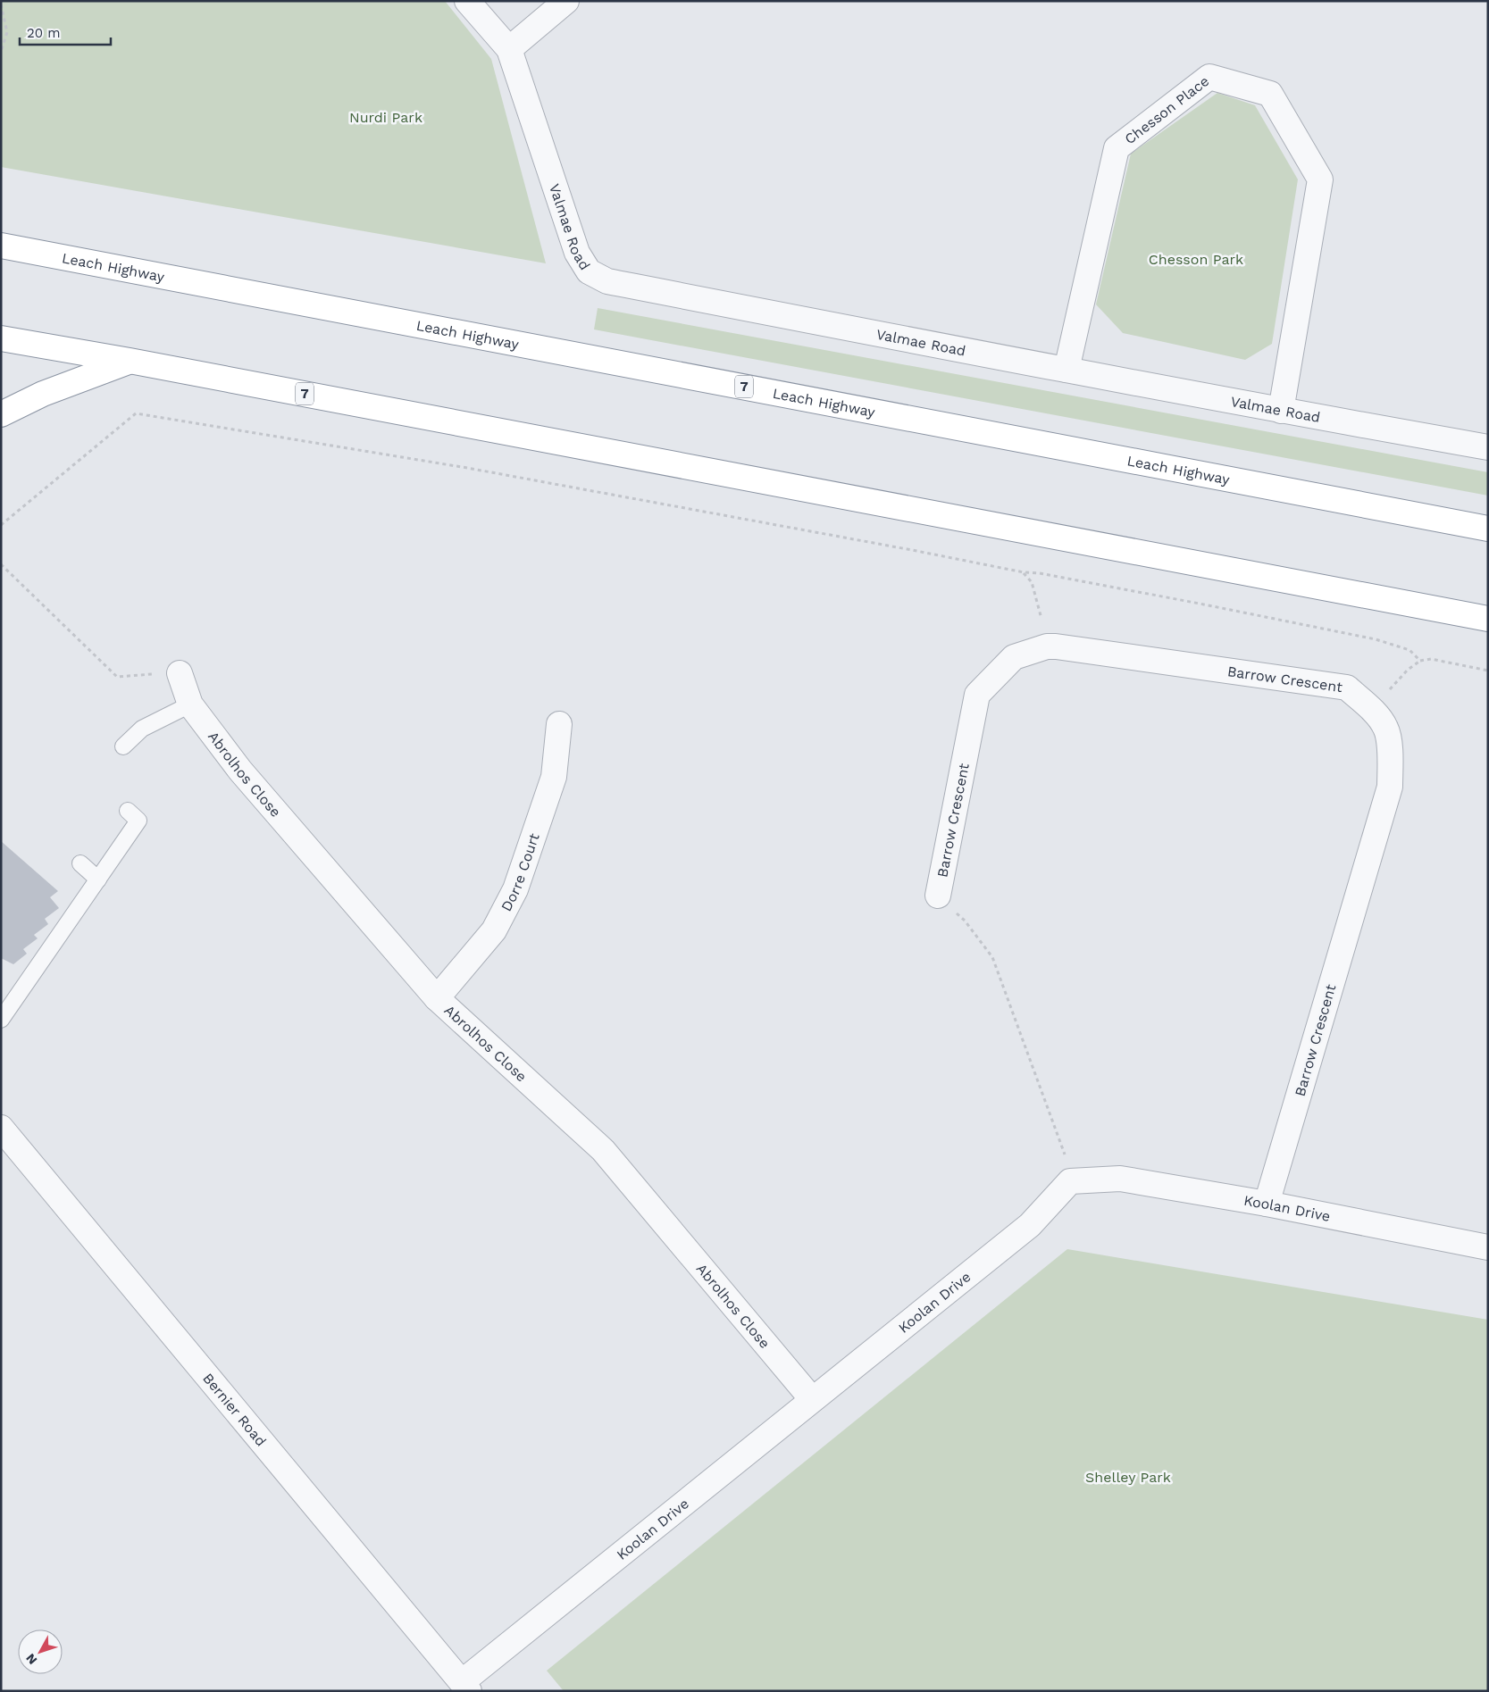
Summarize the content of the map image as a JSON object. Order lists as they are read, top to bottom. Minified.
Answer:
{"streets":{"highway":["Leach Highway","7"],"street":["Chesson Place","Valmae Road","Barrow Crescent","Abrolhos Close","Dorre Court","Koolan Drive","Bernier Road"]},"crossings":[["Chesson Place","Valmae Road"],["Barrow Crescent","Koolan Drive"],["Abrolhos Close","Dorre Court"],["Abrolhos Close","Koolan Drive"],["Koolan Drive","Bernier Road"]],"parks":["Nurdi Park","Chesson Park","Shelley Park"],"scale_bar":"20 m","north":"bottom left"}
